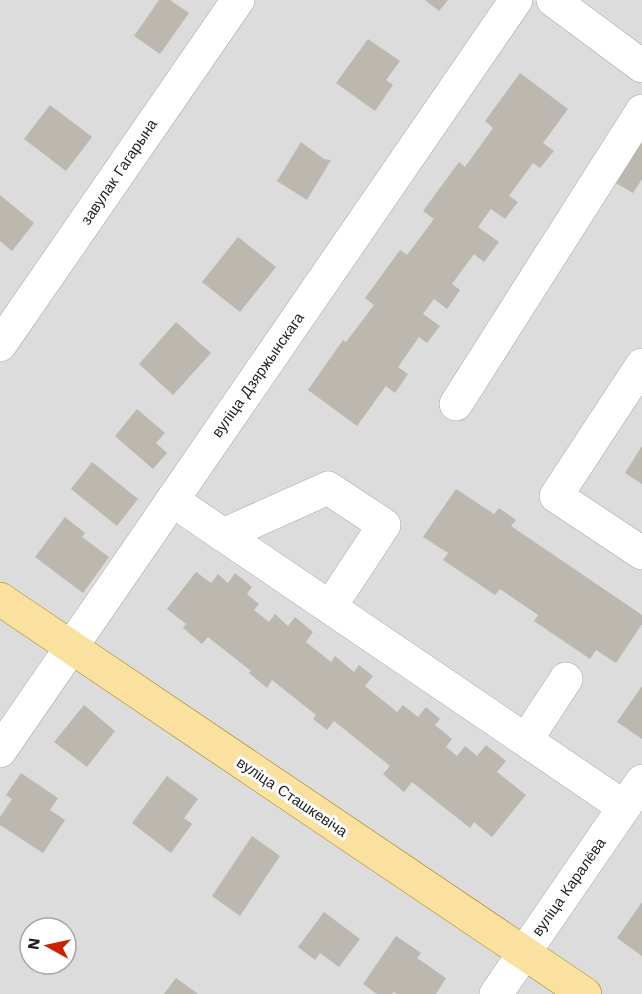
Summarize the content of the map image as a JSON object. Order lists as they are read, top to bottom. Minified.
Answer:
{"streets":{"main road":["вуліца Сташкевіча"],"street":["завулак Гагарына","вуліца Дзяржынскага","вуліца Каралёва"]},"crossings":[["вуліца Дзяржынскага","вуліца Сташкевіча"],["вуліца Сташкевіча","вуліца Каралёва"]],"north":"left"}
